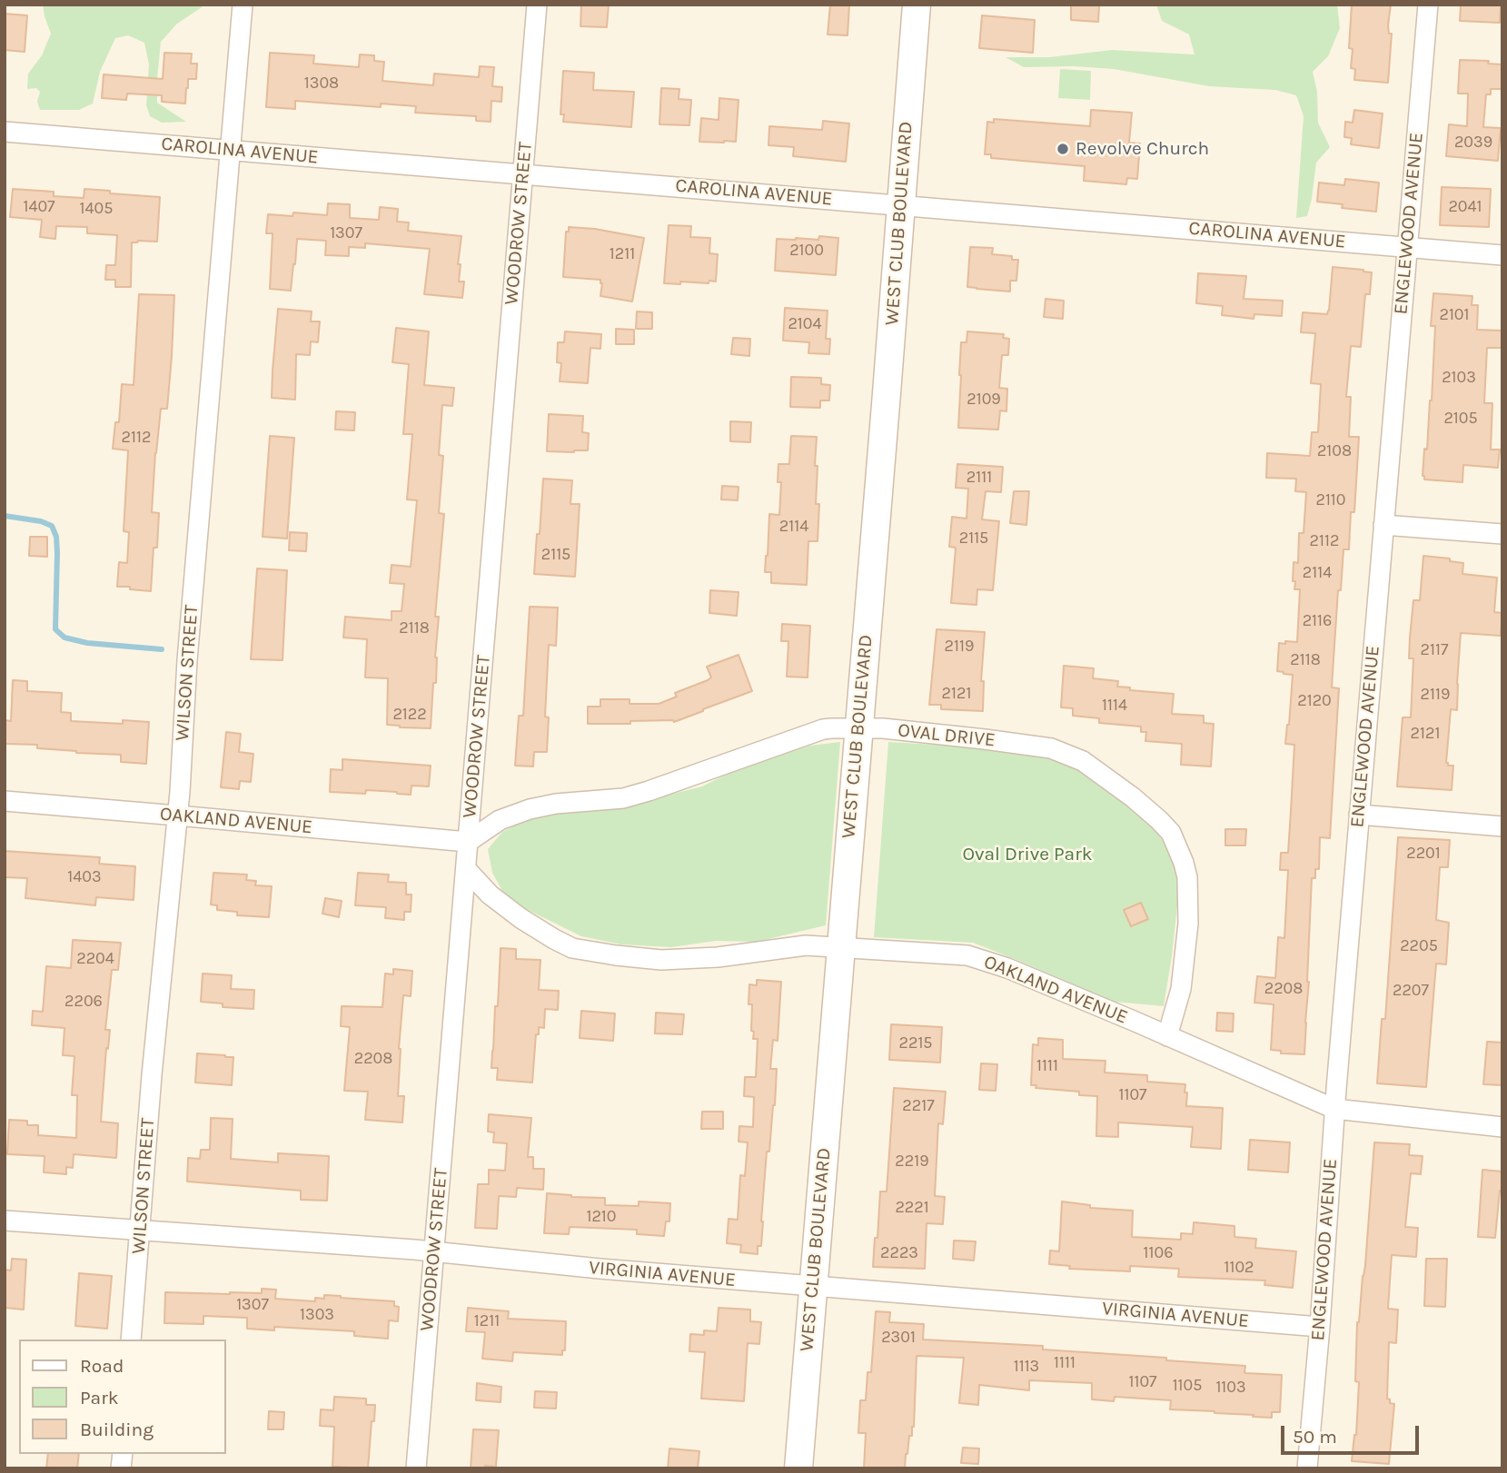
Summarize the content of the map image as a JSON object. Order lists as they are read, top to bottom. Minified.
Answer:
{"streets":{"street":["CAROLINA AVENUE","WOODROW STREET","WEST CLUB BOULEVARD","ENGLEWOOD AVENUE","WILSON STREET","OVAL DRIVE","OAKLAND AVENUE","VIRGINIA AVENUE"]},"crossings":[["CAROLINA AVENUE","WOODROW STREET"],["CAROLINA AVENUE","WEST CLUB BOULEVARD"],["CAROLINA AVENUE","ENGLEWOOD AVENUE"],["CAROLINA AVENUE","WILSON STREET"],["WOODROW STREET","OVAL DRIVE"],["WOODROW STREET","OAKLAND AVENUE"],["WOODROW STREET","VIRGINIA AVENUE"],["WEST CLUB BOULEVARD","OVAL DRIVE"],["WEST CLUB BOULEVARD","OAKLAND AVENUE"],["WEST CLUB BOULEVARD","VIRGINIA AVENUE"],["ENGLEWOOD AVENUE","OAKLAND AVENUE"],["ENGLEWOOD AVENUE","VIRGINIA AVENUE"],["WILSON STREET","OAKLAND AVENUE"],["WILSON STREET","VIRGINIA AVENUE"],["OVAL DRIVE","OAKLAND AVENUE"]],"parks":["Oval Drive Park"],"places":["Revolve Church"],"house_numbers":["1308","2039","1407","2041","1405","1307","2100","1211","2101","2104","2103","2109","2105","2112","2108","2111","2110","2114","2115","2112","2115","2114","2116","2118","2119","2117","2118","2121","2119","2120","1114","2122","2121","2201","1403","2205","2204","2208","2207","2206","2215","2208","1111","1107","2217","2219","2221","1210","2223","1106","1102","1307","1303","1211","2301","1111","1113","1107","1105","1103"],"legend":["Road","Park","Building"],"scale_bar":"50 m"}
